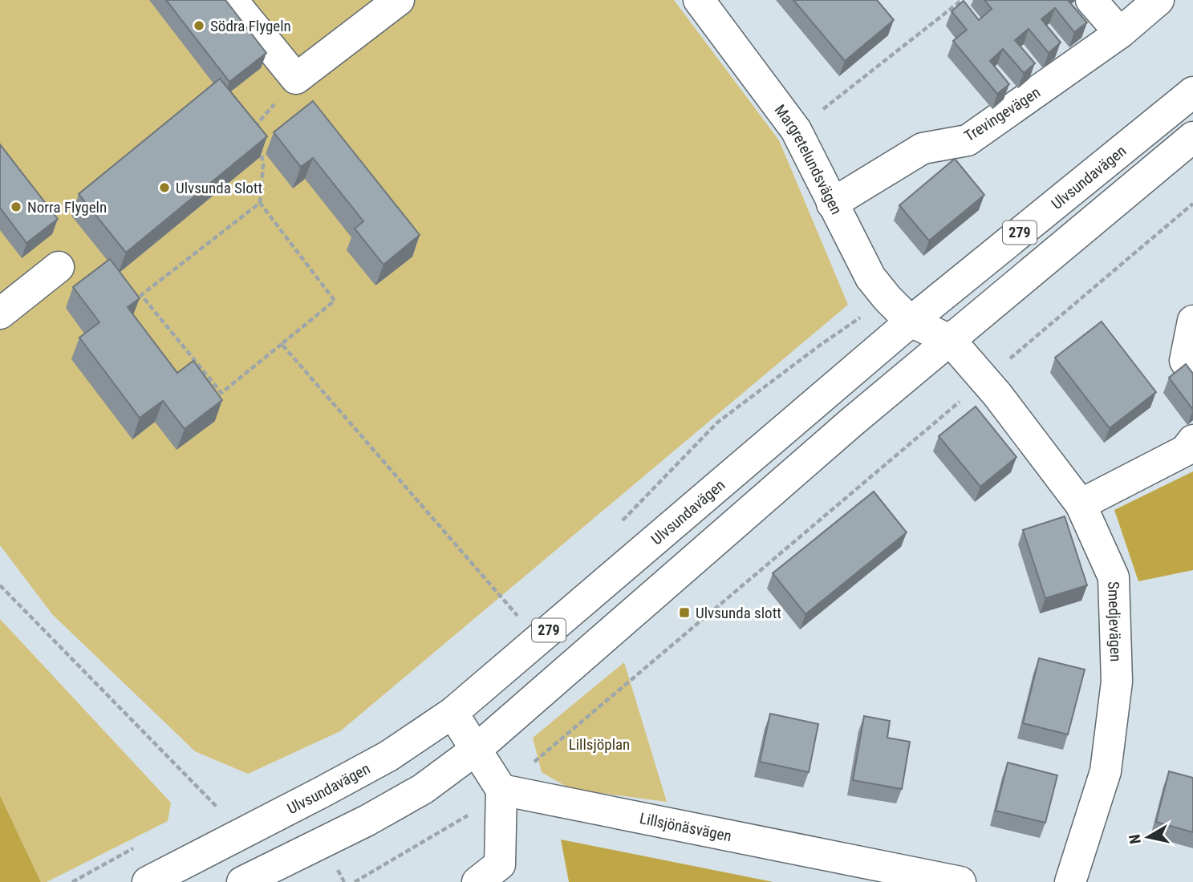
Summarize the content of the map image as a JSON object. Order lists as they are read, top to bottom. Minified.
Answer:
{"streets":{"main road":["Trevingevägen","Margretelundsvägen","Ulvsundavägen","279","Smedjevägen","Lillsjönäsvägen"]},"crossings":[["Trevingevägen","Margretelundsvägen"],["Margretelundsvägen","Ulvsundavägen"],["Margretelundsvägen","279"],["Margretelundsvägen","Smedjevägen"],["279","Smedjevägen"]],"parks":["Lillsjöplan"],"places":{"other":["Södra Flygeln","Ulvsunda Slott","Norra Flygeln"],"transit":["Ulvsunda slott"]},"north":"left"}
